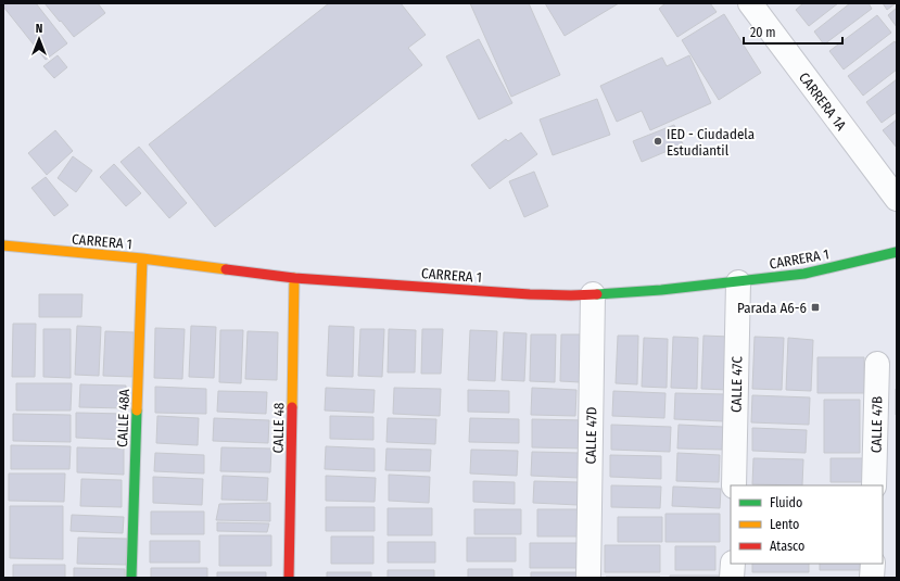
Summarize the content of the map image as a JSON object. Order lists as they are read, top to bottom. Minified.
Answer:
{"streets":{"street":["CARRERA 1A","CARRERA 1","CALLE 47C","CALLE 48A","CALLE 47B","CALLE 48","CALLE 47D"]},"crossings":[["CARRERA 1","CALLE 47C"],["CARRERA 1","CALLE 48A"],["CARRERA 1","CALLE 48"],["CARRERA 1","CALLE 47D"]],"places":{"other":["IED - Ciudadela Estudiantil"],"transit":["Parada A6-6"]},"legend":["Fluido","Lento","Atasco"],"scale_bar":"20 m","north":"top"}
